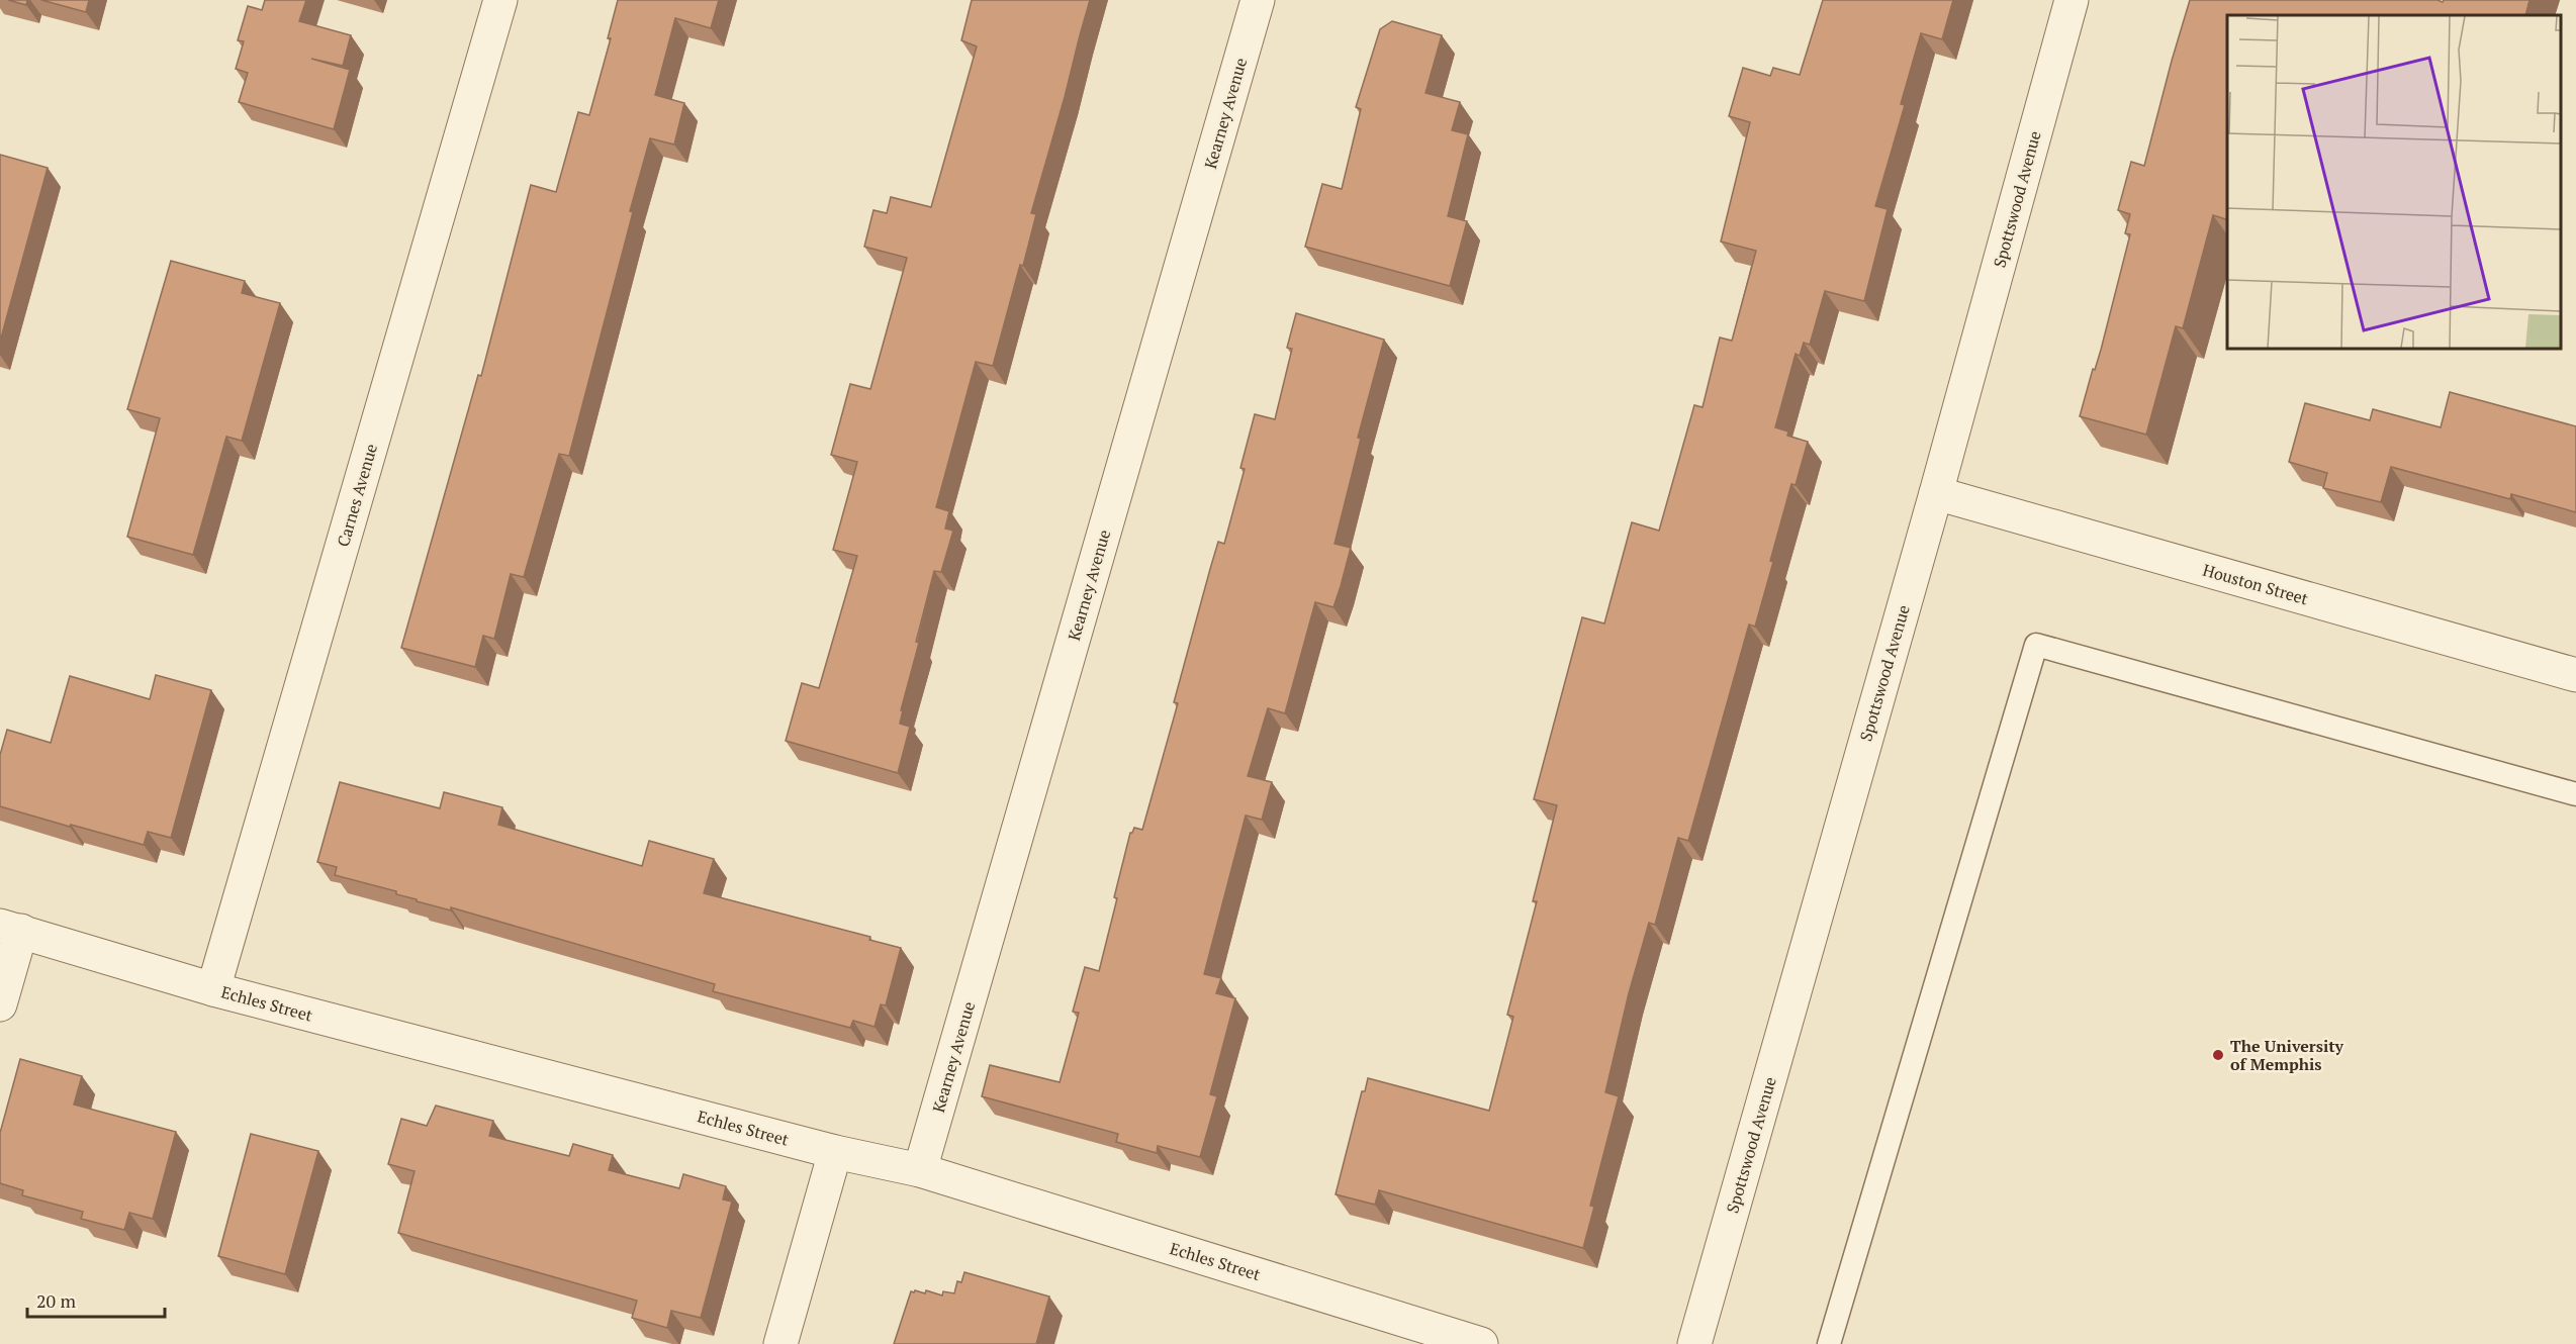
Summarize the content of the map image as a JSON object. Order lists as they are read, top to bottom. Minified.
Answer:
{"streets":{"street":["Kearney Avenue","Spottswood Avenue","Carnes Avenue","Houston Street","Echles Street"]},"crossings":[["Kearney Avenue","Echles Street"],["Spottswood Avenue","Houston Street"],["Carnes Avenue","Echles Street"]],"places":["The University of Memphis"],"scale_bar":"20 m"}
